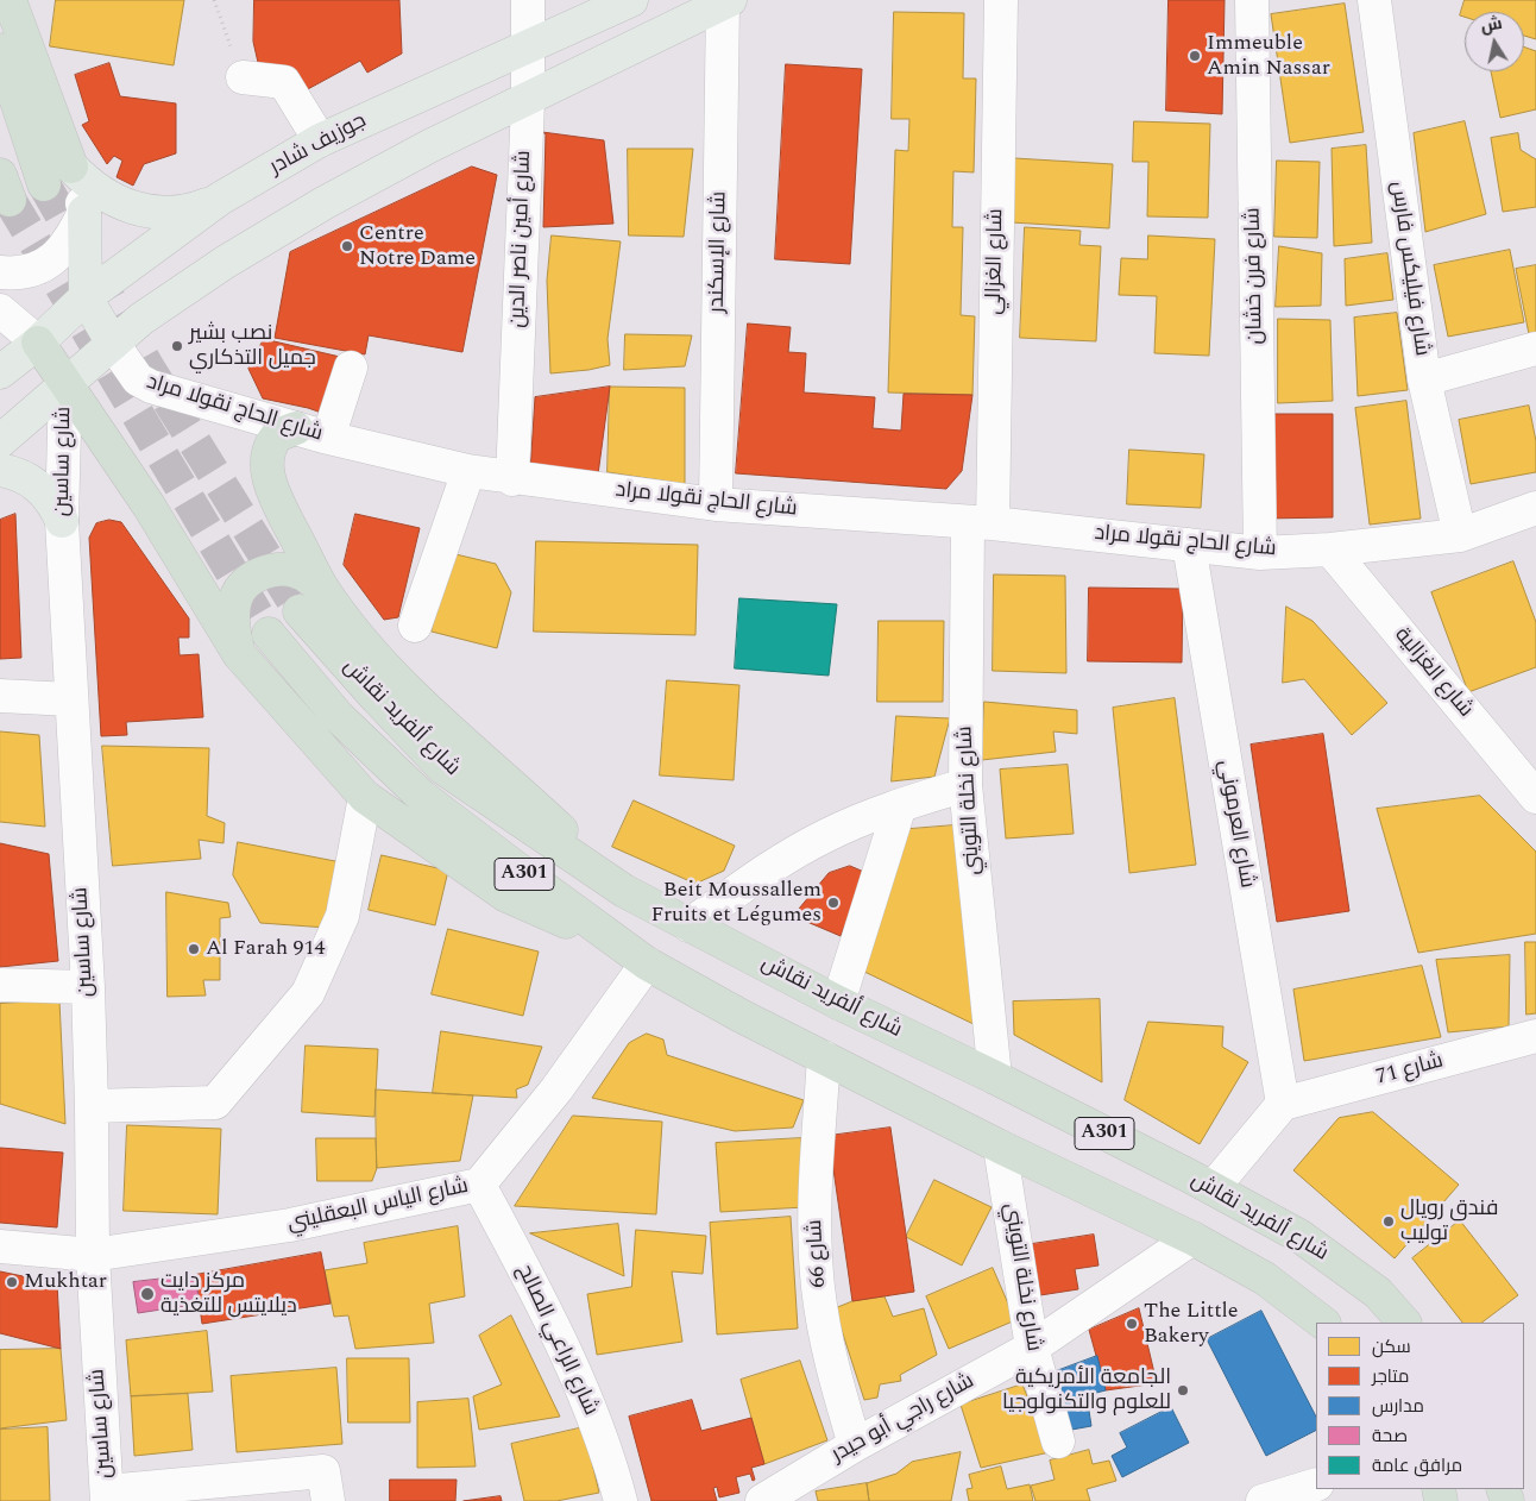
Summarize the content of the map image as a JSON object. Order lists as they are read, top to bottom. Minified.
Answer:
{"streets":{"highway":["شارع ألفريد نقاش","A301"],"main road":["جوزيف شادر"],"street":["شارع أمين ناصر الدين","شارع الإسكندر","شارع الغزالي","شارع فيليكس فارس","شارع فرن خشان","شارع الحاج نقولا مراد","شارع ساسين","شارع الغزالية","شارع نخلة التويني","شارع العرموني","شارع 71","شارع الياس البعقليني","شارع 66","شارع الراعي الصالح","شارع راجي أبو حيدر"]},"crossings":[["جوزيف شادر","شارع أمين ناصر الدين"],["شارع أمين ناصر الدين","شارع الحاج نقولا مراد"],["شارع الإسكندر","شارع الحاج نقولا مراد"],["شارع الغزالي","شارع الحاج نقولا مراد"],["شارع الغزالي","شارع نخلة التويني"],["شارع فيليكس فارس","شارع الحاج نقولا مراد"],["شارع فرن خشان","شارع الحاج نقولا مراد"],["شارع الحاج نقولا مراد","شارع الغزالية"],["شارع الحاج نقولا مراد","شارع نخلة التويني"],["شارع الحاج نقولا مراد","شارع العرموني"],["شارع ساسين","شارع الياس البعقليني"],["شارع ألفريد نقاش","شارع نخلة التويني"],["شارع ألفريد نقاش","شارع الياس البعقليني"],["شارع ألفريد نقاش","شارع 66"],["شارع ألفريد نقاش","شارع راجي أبو حيدر"],["شارع نخلة التويني","شارع راجي أبو حيدر"],["شارع العرموني","شارع 71"],["شارع الياس البعقليني","شارع الراعي الصالح"],["شارع 66","شارع راجي أبو حيدر"]],"places":["Immeuble Amin Nassar","Centre Notre Dame","نصب بشير جميل التذكاري","Beit Moussallem Fruits et Légumes","Al Farah 914","فندق رويال توليب","Mukhtar","مركز دايت ديلايتس للتغذية","The Little Bakery","الجامعة الأمريكية للعلوم والتكنولوجيا"],"legend":["سكن","متاجر","مدارس","صحة","مرافق عامة"],"north":"top"}
